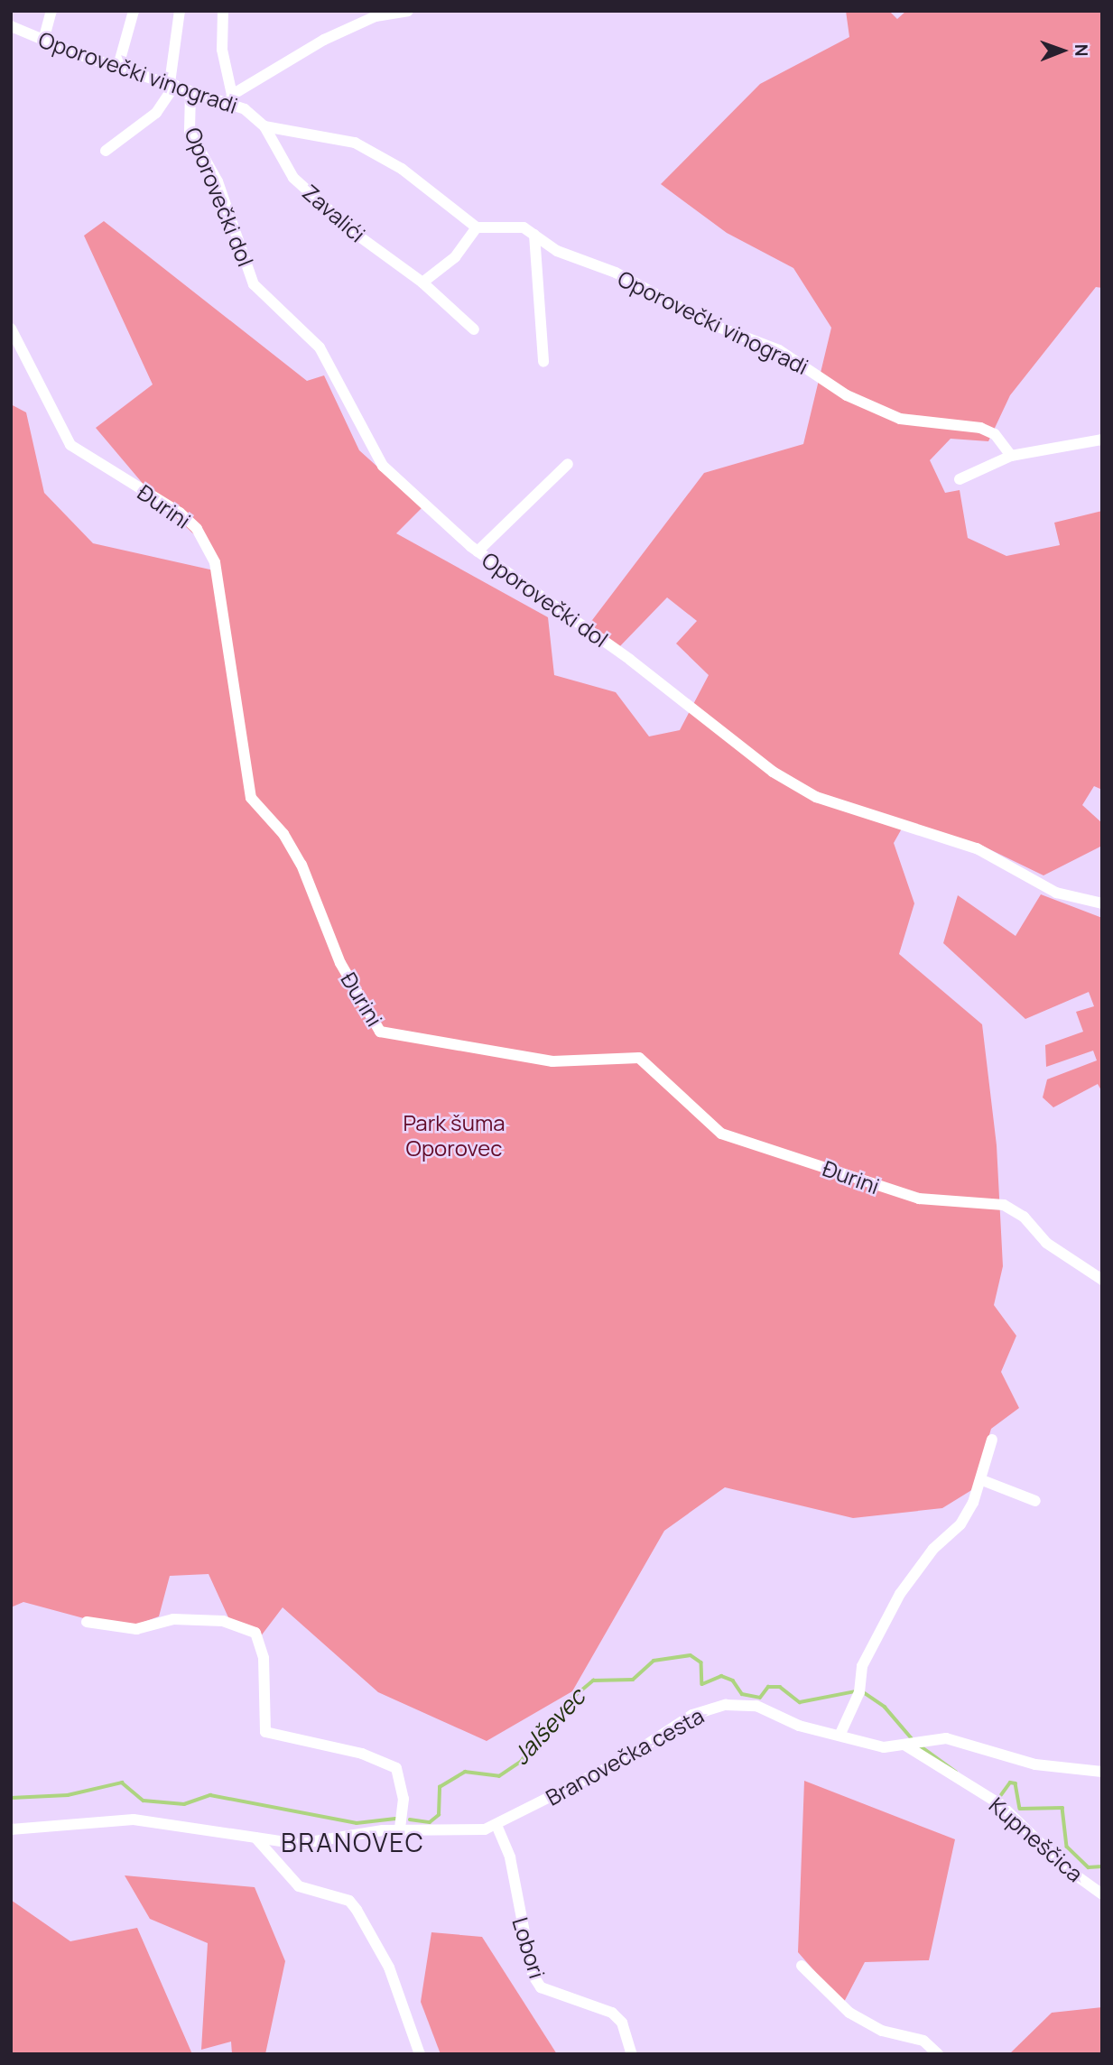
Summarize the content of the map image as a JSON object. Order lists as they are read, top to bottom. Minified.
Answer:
{"streets":{"street":["Oporovečki vinogradi","Oporovečki dol","Zavalići","Đurini","Branovečka cesta","Kupneščica","Lobori"]},"crossings":[["Oporovečki vinogradi","Oporovečki dol"],["Oporovečki vinogradi","Zavalići"],["Branovečka cesta","Kupneščica"],["Branovečka cesta","Lobori"]],"districts":["BRANOVEC"],"water":["Jalševec"],"parks":["Park šuma Oporovec"],"north":"right"}
